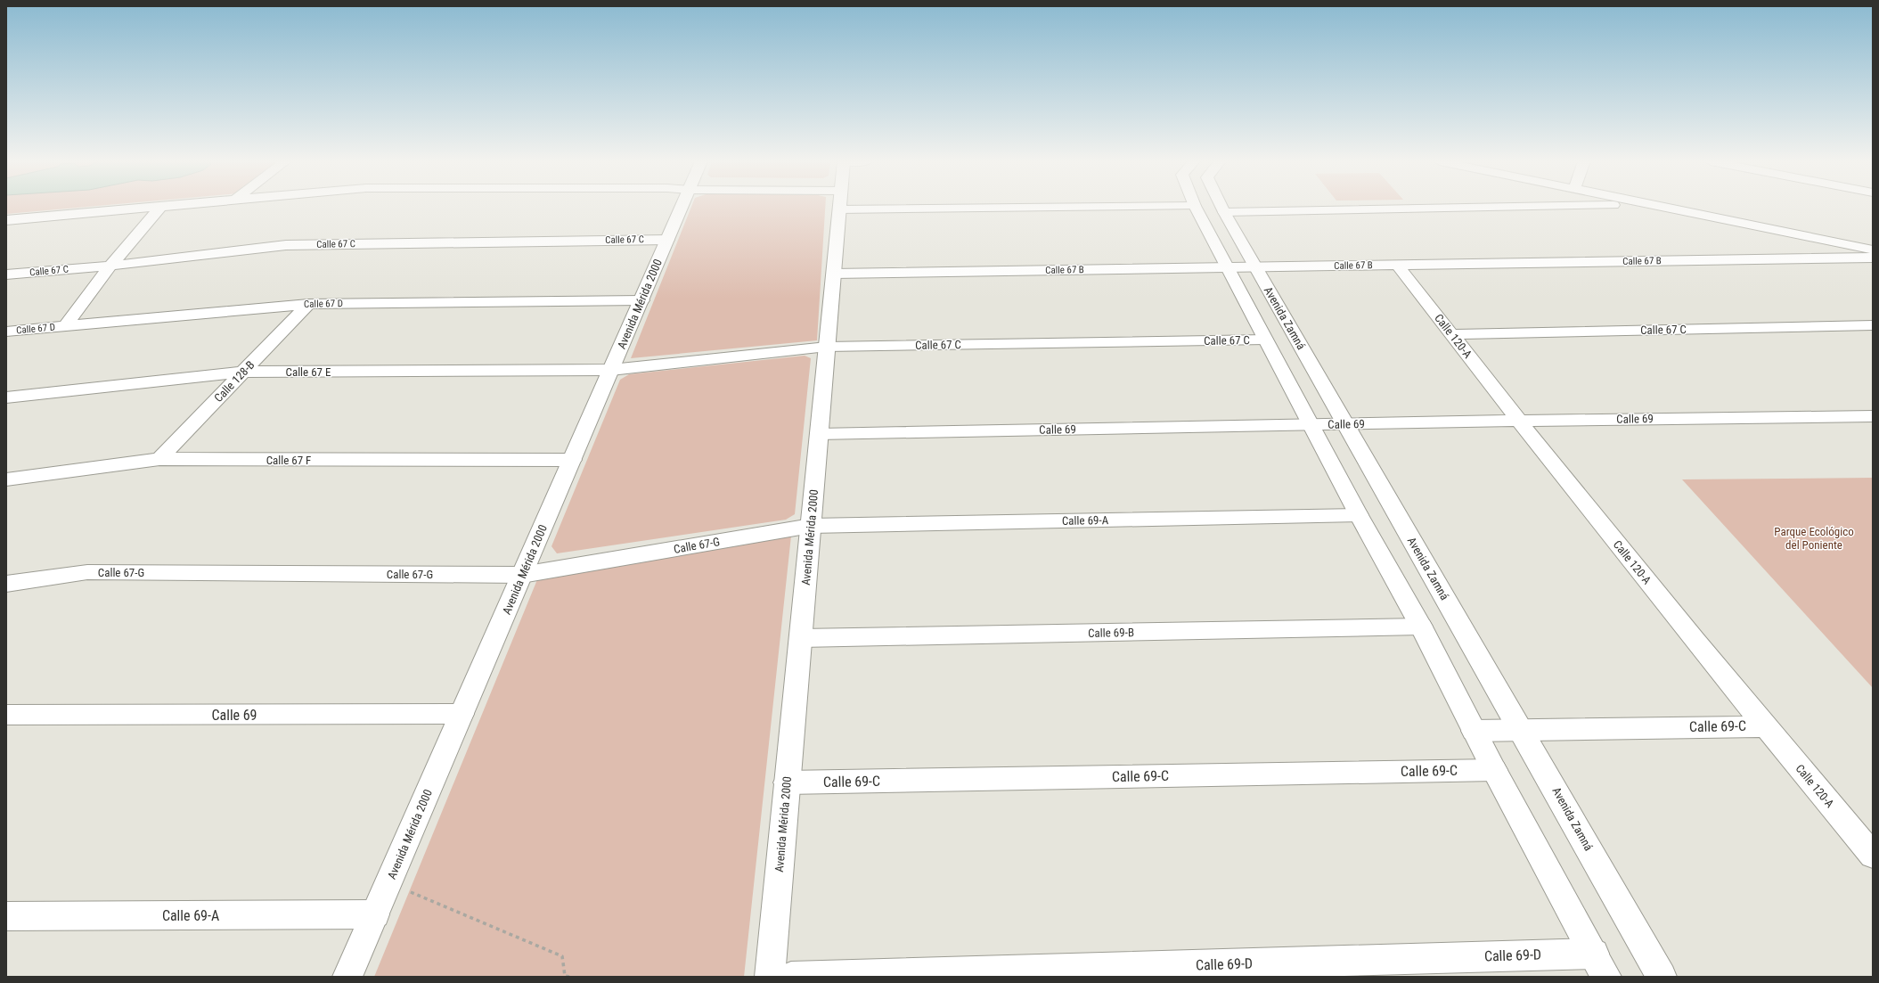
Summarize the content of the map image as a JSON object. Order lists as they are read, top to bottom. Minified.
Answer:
{"streets":{"street":["Calle 67 C","Calle 67 B","Calle 67 D","Avenida Mérida 2000","Avenida Zamná","Calle 120-A","Calle 67 E","Calle 128-B","Calle 69","Calle 67 F","Calle 69-A","Calle 67-G","Calle 69-B","Calle 69-C","Calle 69-D"]},"crossings":[["Calle 67 C","Avenida Mérida 2000"],["Calle 67 C","Calle 120-A"],["Calle 67 C","Calle 67 E"],["Calle 67 B","Avenida Mérida 2000"],["Calle 67 B","Avenida Zamná"],["Calle 67 B","Calle 120-A"],["Calle 67 D","Avenida Mérida 2000"],["Calle 67 D","Calle 128-B"],["Avenida Mérida 2000","Calle 67 E"],["Avenida Mérida 2000","Calle 69"],["Avenida Mérida 2000","Calle 67 F"],["Avenida Mérida 2000","Calle 69-A"],["Avenida Mérida 2000","Calle 67-G"],["Avenida Mérida 2000","Calle 69-B"],["Avenida Mérida 2000","Calle 69-C"],["Avenida Zamná","Calle 69"],["Avenida Zamná","Calle 69-C"],["Calle 120-A","Calle 69"],["Calle 120-A","Calle 69-C"],["Calle 67 E","Calle 128-B"],["Calle 128-B","Calle 67 F"],["Calle 69-A","Calle 67-G"]],"parks":["Parque Ecológico del Poniente"]}
